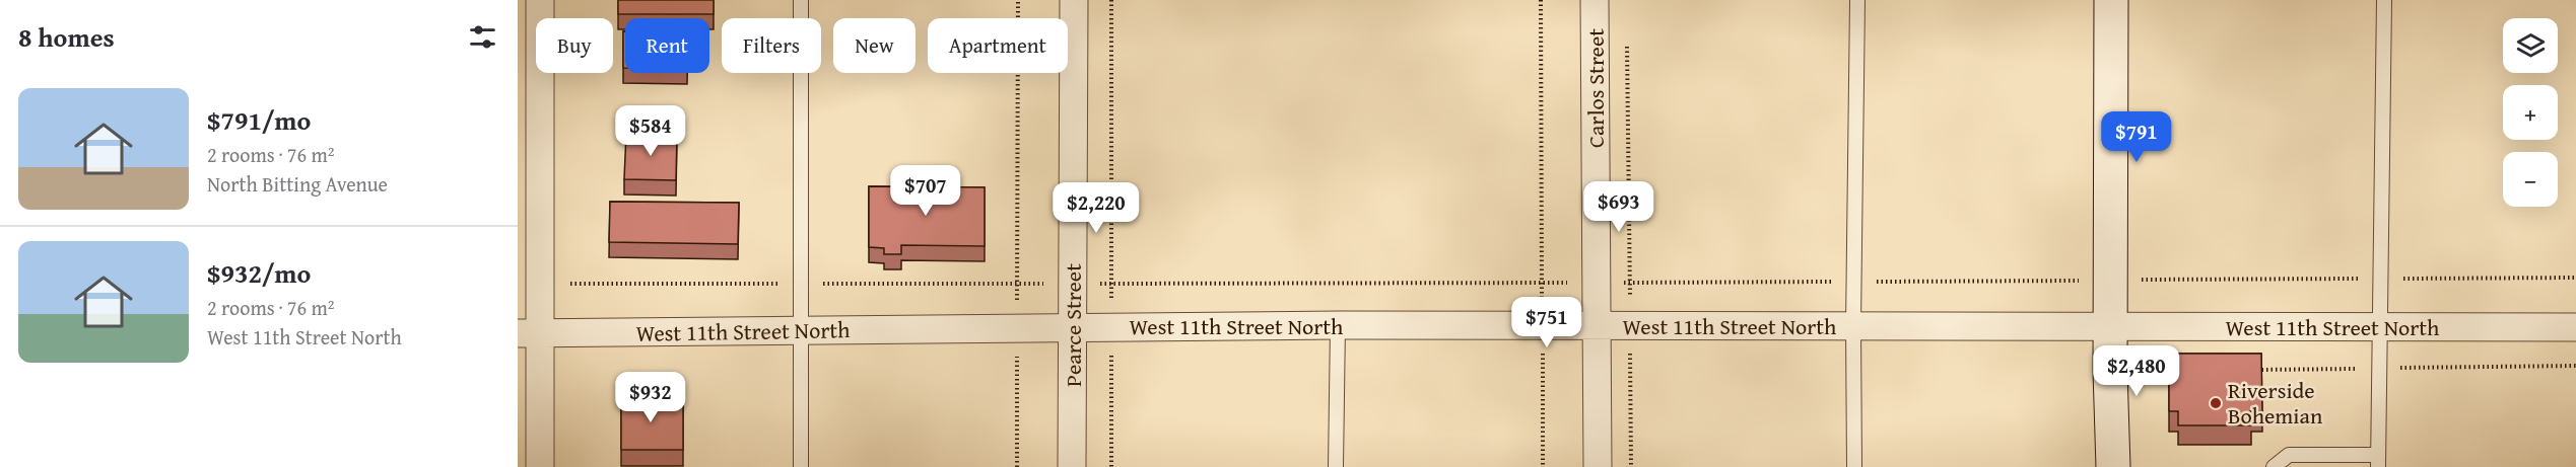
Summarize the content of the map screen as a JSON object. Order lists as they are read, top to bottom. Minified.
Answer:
{"streets":{"street":["Carlos Street","Pearce Street","West 11th Street North"]},"crossings":[["Carlos Street","West 11th Street North"],["Pearce Street","West 11th Street North"]],"places":["Riverside Bohemian"],"page":{"heading":"8 homes","map_buttons":["+","−"],"chip":["Buy","Rent","Filters","New","Apartment"],"list":[{"name":"$791/mo","note":"2 rooms · 76 m² · North Bitting Avenue"},{"name":"$932/mo","note":"2 rooms · 76 m² · West 11th Street North"}],"price":["$584","$791","$707","$693","$2,220","$751","$2,480","$932"]}}
